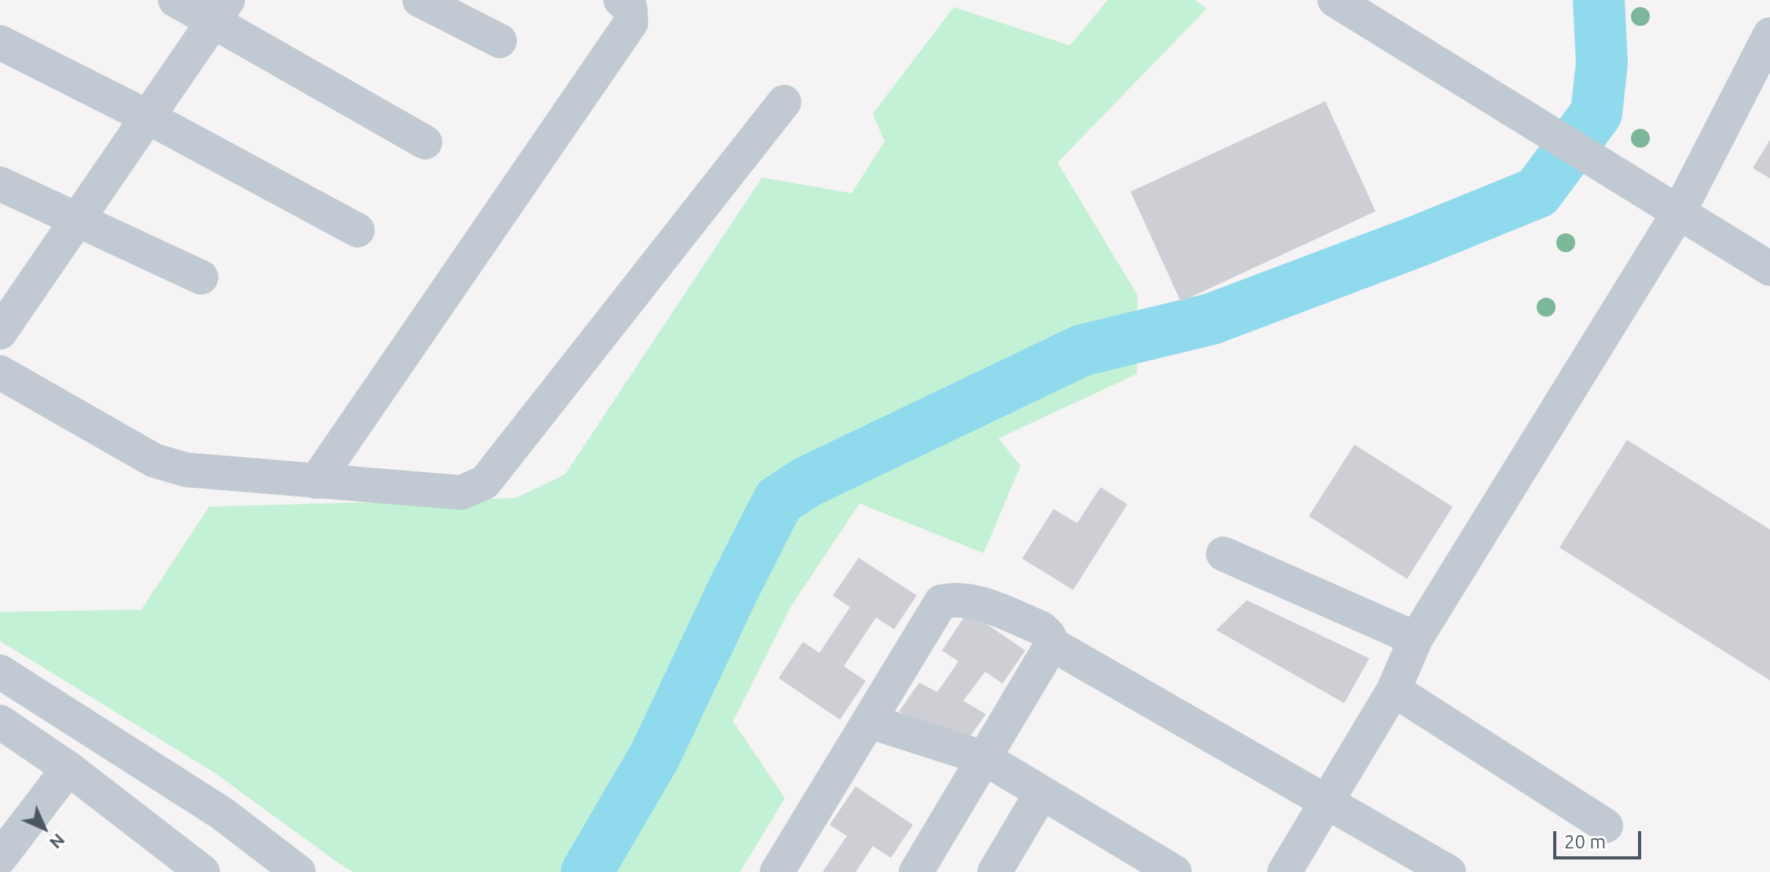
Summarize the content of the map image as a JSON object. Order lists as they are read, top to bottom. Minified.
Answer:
{"scale_bar":"20 m","north":"bottom right"}
